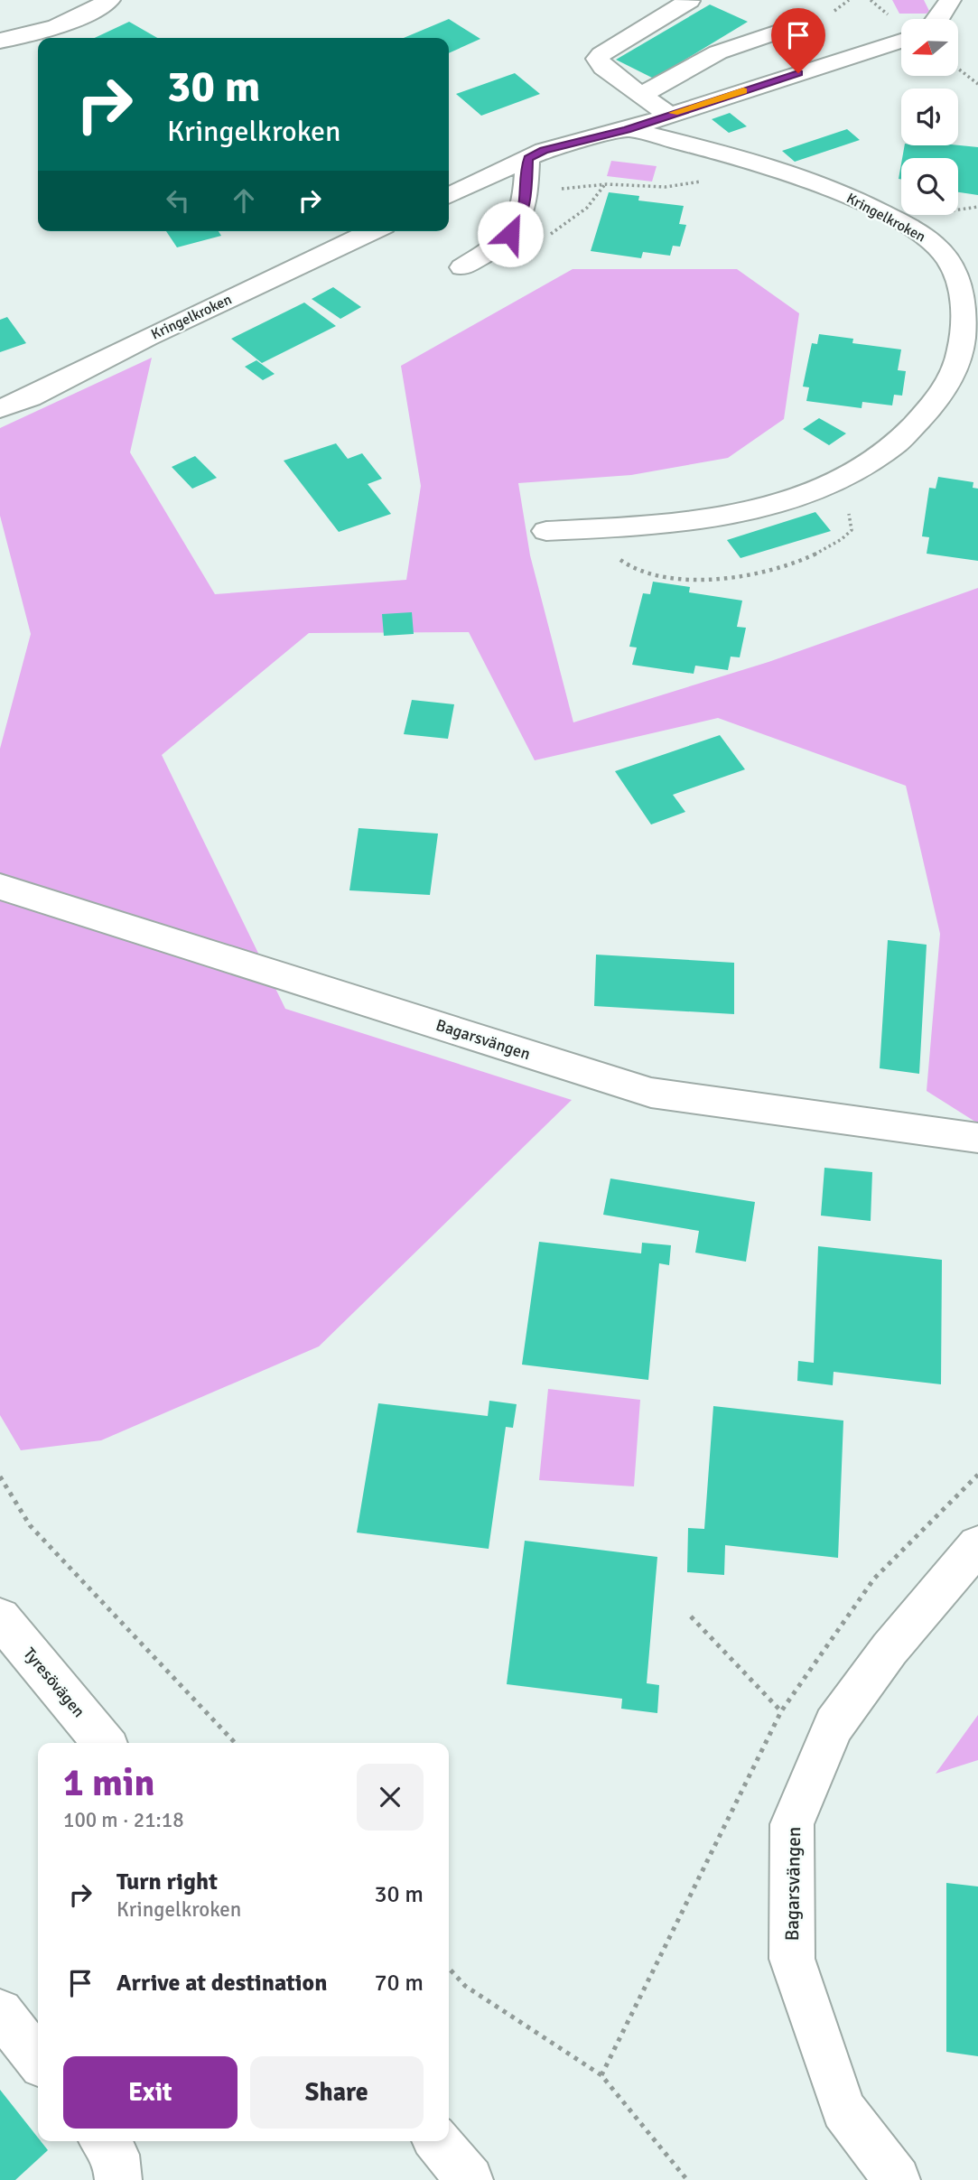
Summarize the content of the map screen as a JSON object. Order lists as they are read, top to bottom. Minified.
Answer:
{"streets":{"street":["Kringelkroken","Bagarsvängen","Tyresövägen"]},"north":"left","page":{"turn":["30 m","Kringelkroken"],"heading":["1 min","100 m · 21:18"],"list":[{"name":"Turn right","note":"Kringelkroken","value":"30 m"},{"name":"Arrive at destination","value":"70 m"}],"buttons":["Exit","Share"]}}
